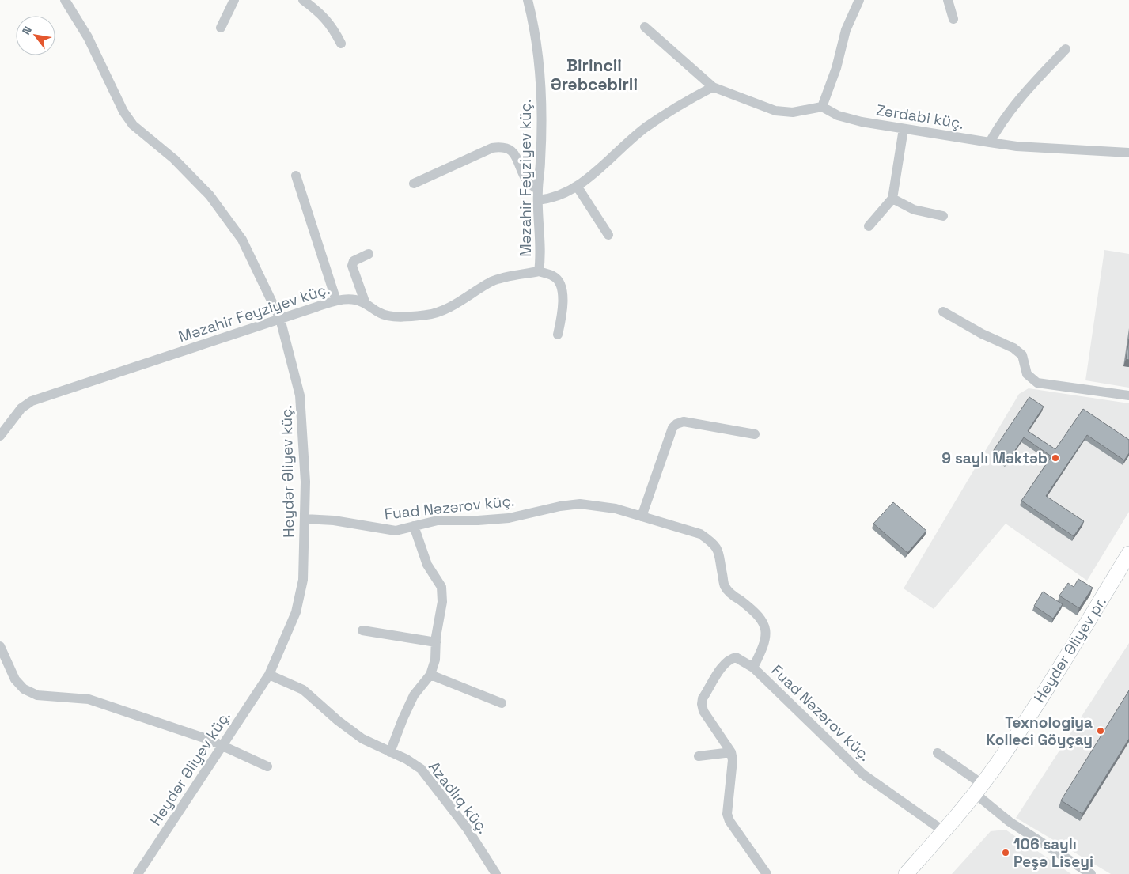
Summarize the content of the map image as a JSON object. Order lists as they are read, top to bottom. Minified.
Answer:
{"streets":{"main road":["Heydər Əliyev pr."],"street":["Zərdabi küç.","Məzahir Feyziyev küç.","Heydər Əliyev küç.","Fuad Nəzərov küç.","Azadlıq küç."]},"crossings":[["Məzahir Feyziyev küç.","Heydər Əliyev küç."],["Heydər Əliyev küç.","Fuad Nəzərov küç."],["Heydər Əliyev küç.","Azadlıq küç."],["Fuad Nəzərov küç.","Heydər Əliyev pr."]],"districts":["Birincii Ərəbcəbirli"],"places":["9 saylı Məktəb","Texnologiya Kolleci Göyçay","106 saylı Peşə Liseyi"],"north":"top left"}
